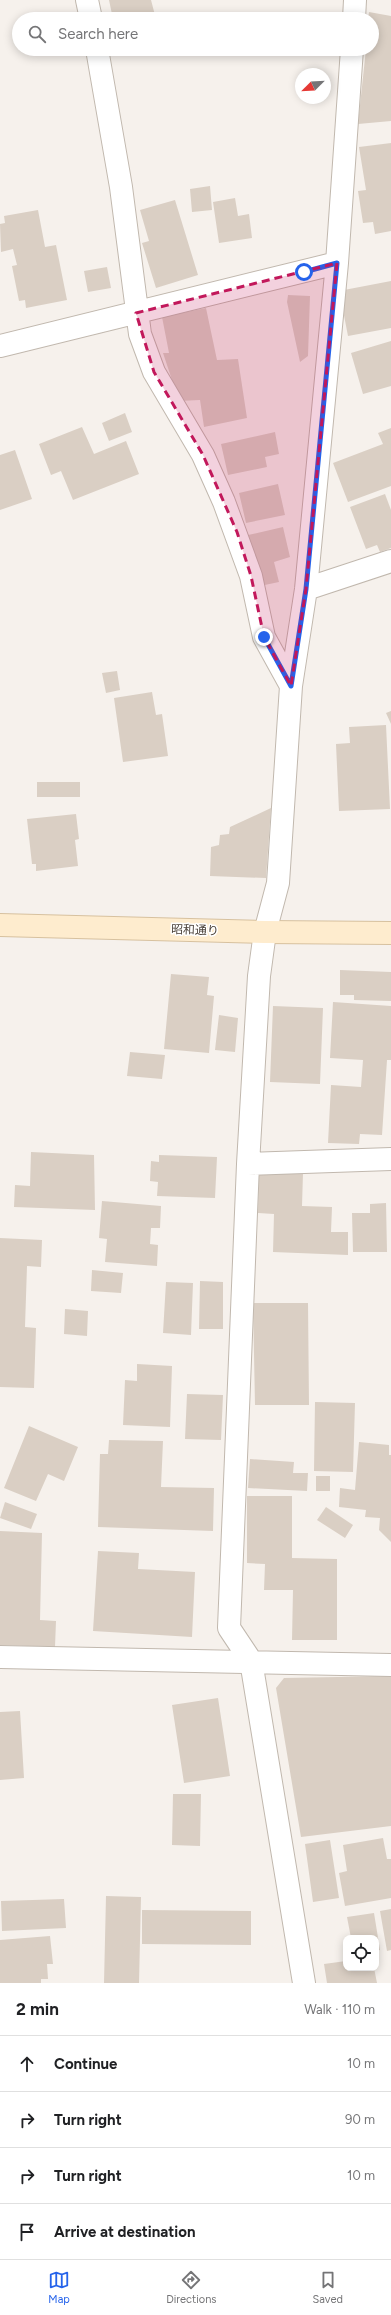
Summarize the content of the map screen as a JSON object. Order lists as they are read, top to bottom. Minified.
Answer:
{"streets":{"street":["昭和通り"]},"north":"bottom left","page":{"search":"Search here","heading":["2 min","Walk · 110 m"],"list":[["Continue","10 m"],["Turn right","90 m"],["Turn right","10 m"],"Arrive at destination"],"nav":["Map","Directions","Saved"]}}
